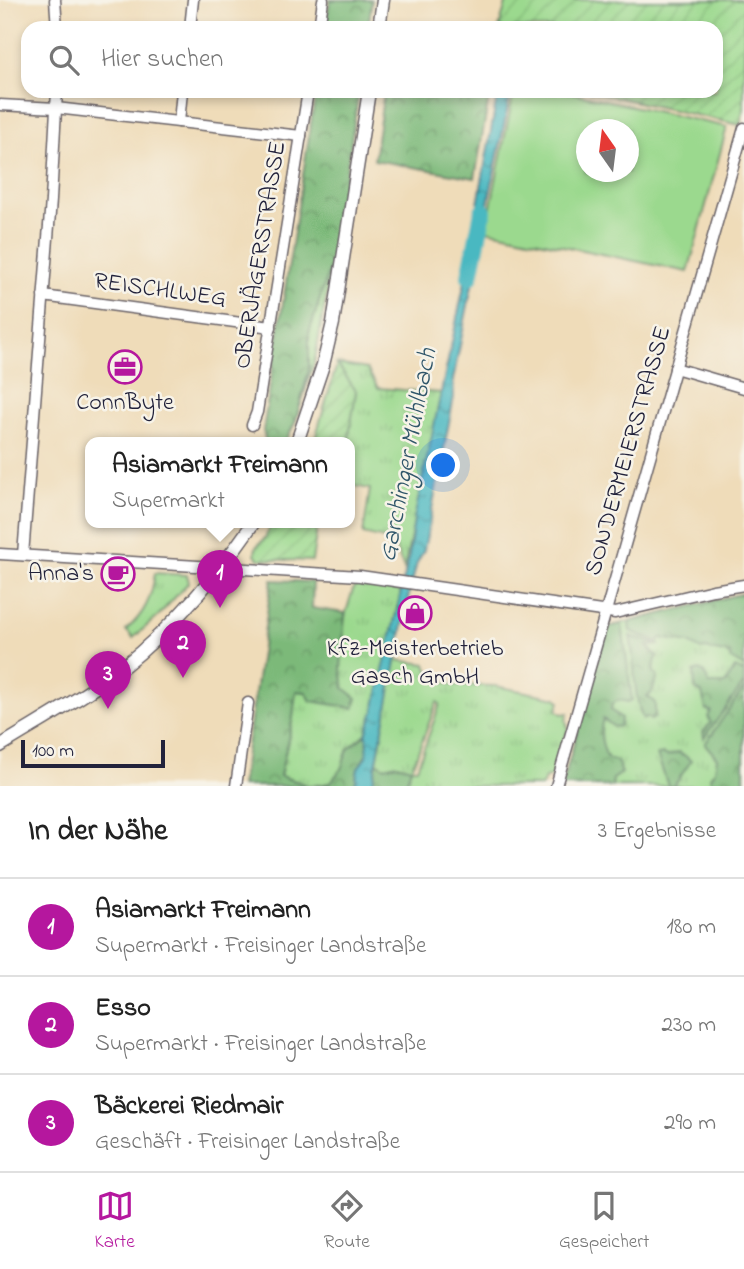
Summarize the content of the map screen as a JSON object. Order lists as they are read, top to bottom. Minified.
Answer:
{"streets":{"street":["OBERJÄGERSTRASSE","REISCHLWEG","SONDERMEIERSTRASSE"]},"crossings":[["OBERJÄGERSTRASSE","REISCHLWEG"]],"water":["Garchinger Mühlbach"],"places":{"office":["ConnByte"],"cafe":["Anna's"],"shop":["Kfz-Meisterbetrieb Gasch GmbH"]},"scale_bar":"100 m","north":"top","page":{"search":"Hier suchen","popup":["Asiamarkt Freimann","Supermarkt"],"pins":["1","2","3"],"scale":"100 m","heading":["In der Nähe","3 Ergebnisse"],"list":[{"mark":"1","name":"Asiamarkt Freimann","note":"Supermarkt · Freisinger Landstraße","value":"180 m"},{"mark":"2","name":"Esso","note":"Supermarkt · Freisinger Landstraße","value":"230 m"},{"mark":"3","name":"Bäckerei Riedmair","note":"Geschäft · Freisinger Landstraße","value":"290 m"}],"nav":["Karte","Route","Gespeichert"]}}
